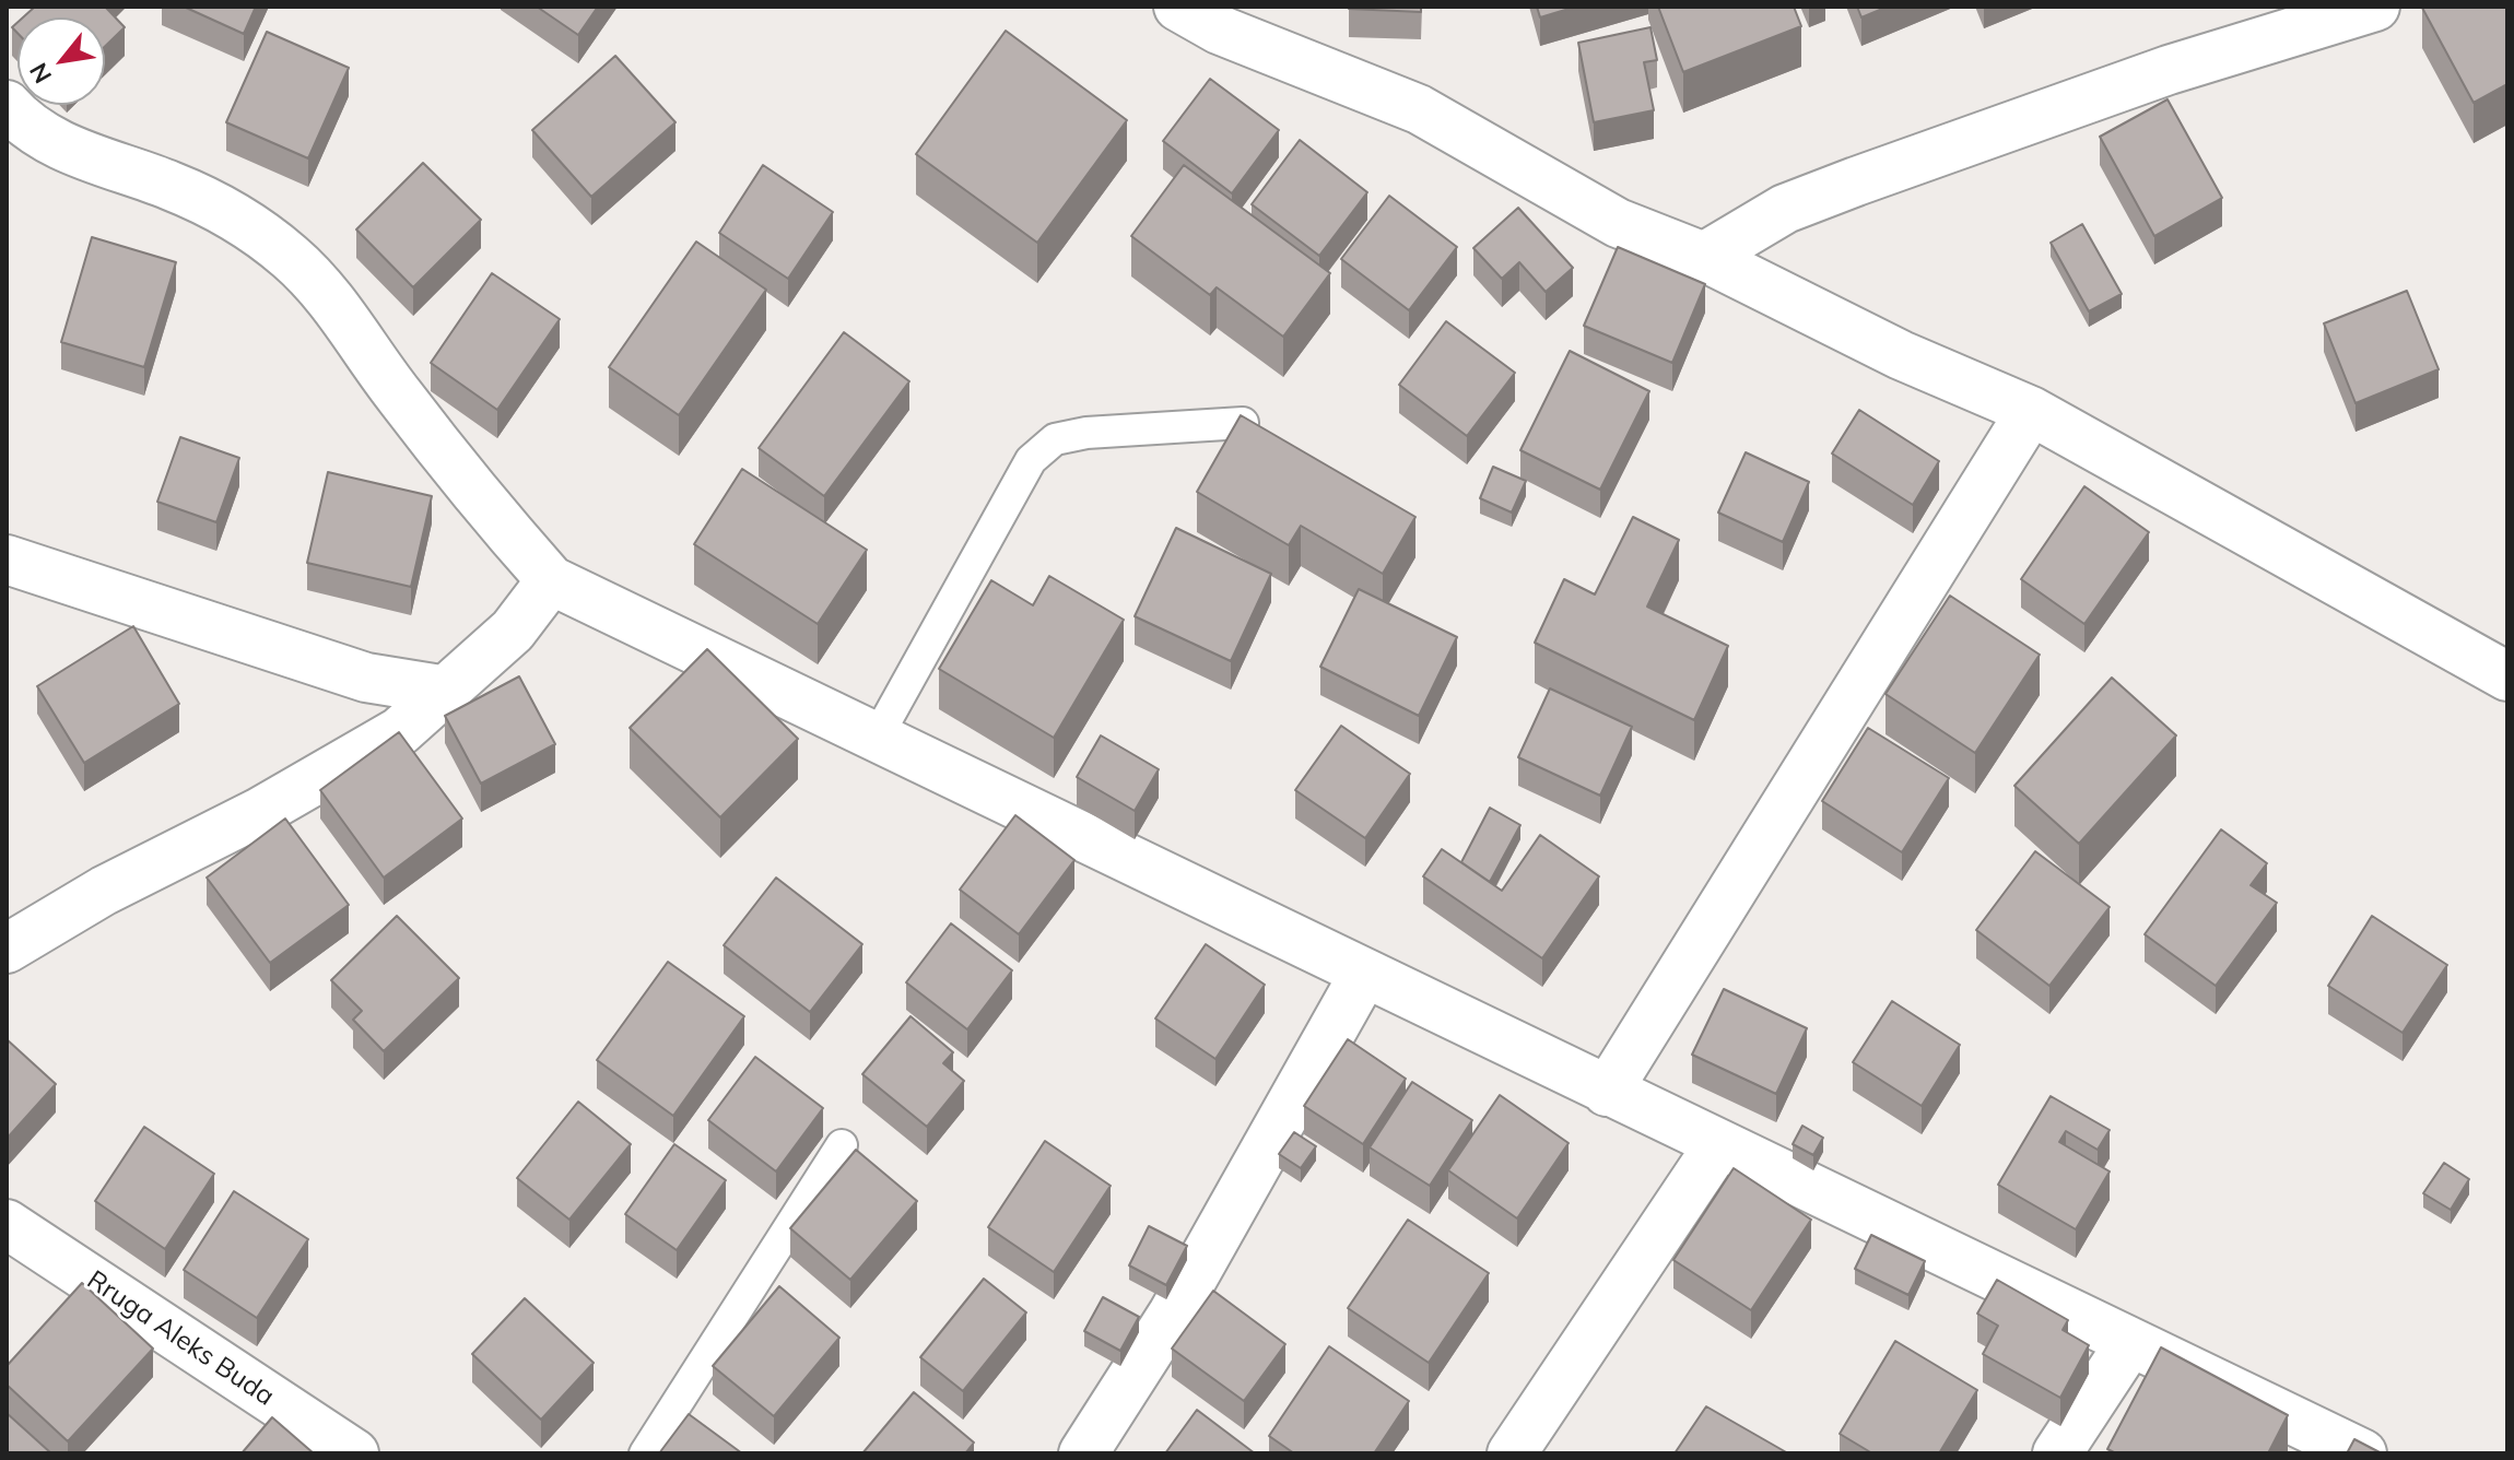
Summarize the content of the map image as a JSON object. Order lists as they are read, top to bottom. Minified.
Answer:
{"streets":{"street":["Rruga Aleks Buda"]},"north":"bottom left"}
